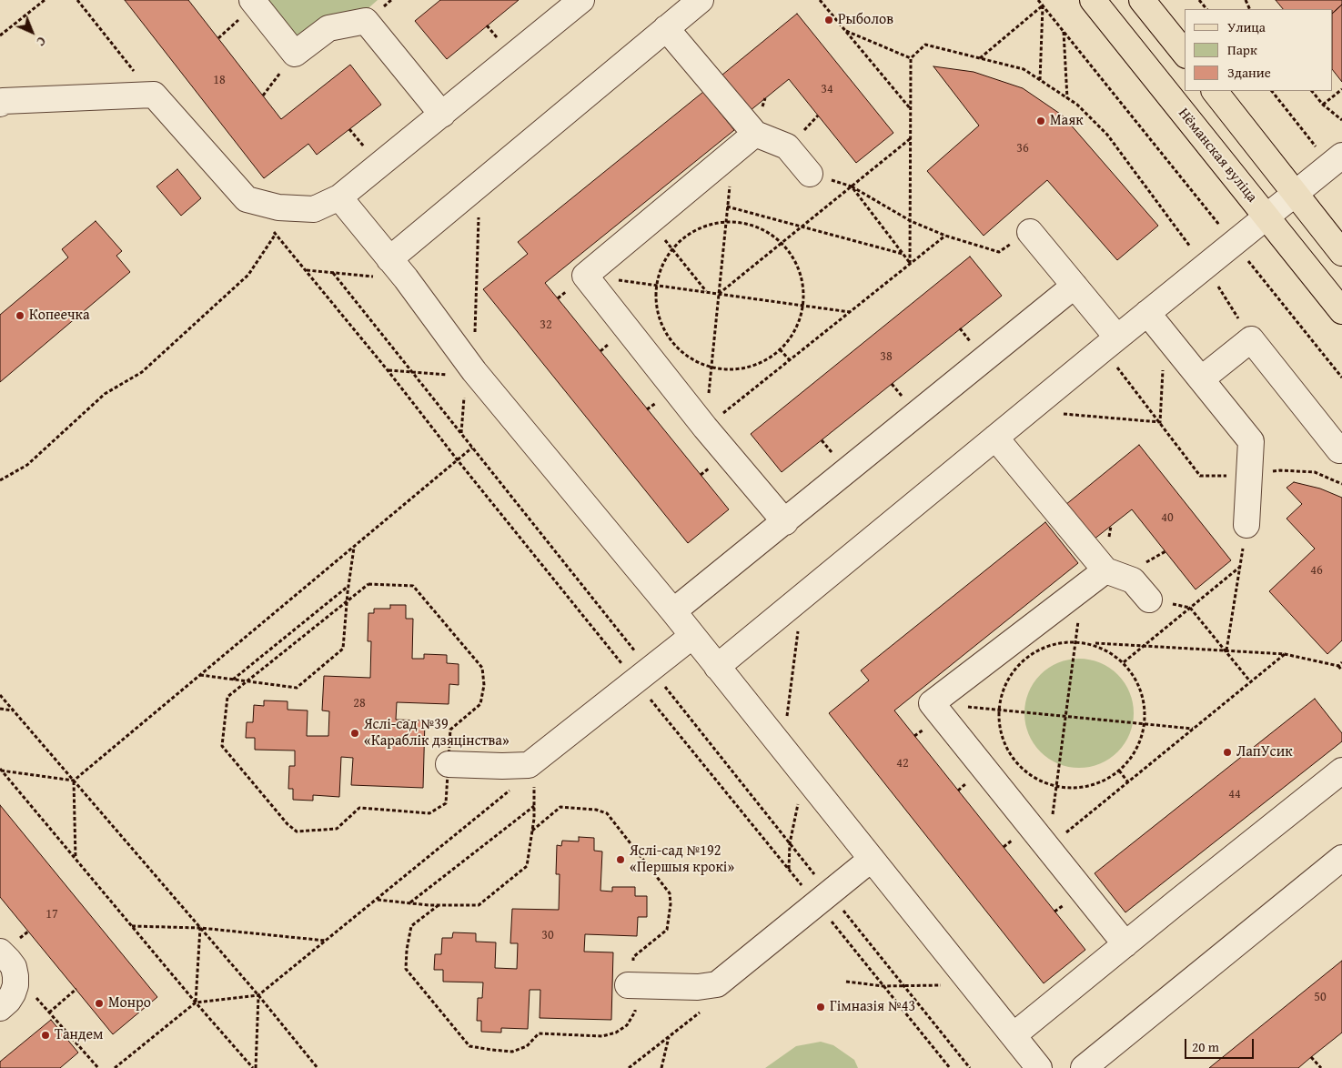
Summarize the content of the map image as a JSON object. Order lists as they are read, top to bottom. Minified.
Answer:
{"streets":{"main road":["Нёманская вуліца"]},"places":["Рыболов","Маяк","Копеечка","Яслі-сад №39 «Караблік дзяцінства»","ЛапУсик","Яслі-сад №192 «Першыя крокі»","Монро","Гімназія №43","Тандем"],"house_numbers":["18","34","36","32","38","40","46","28","42","44","17","30","50"],"legend":["Улица","Парк","Здание"],"scale_bar":"20 m","north":"bottom right"}
